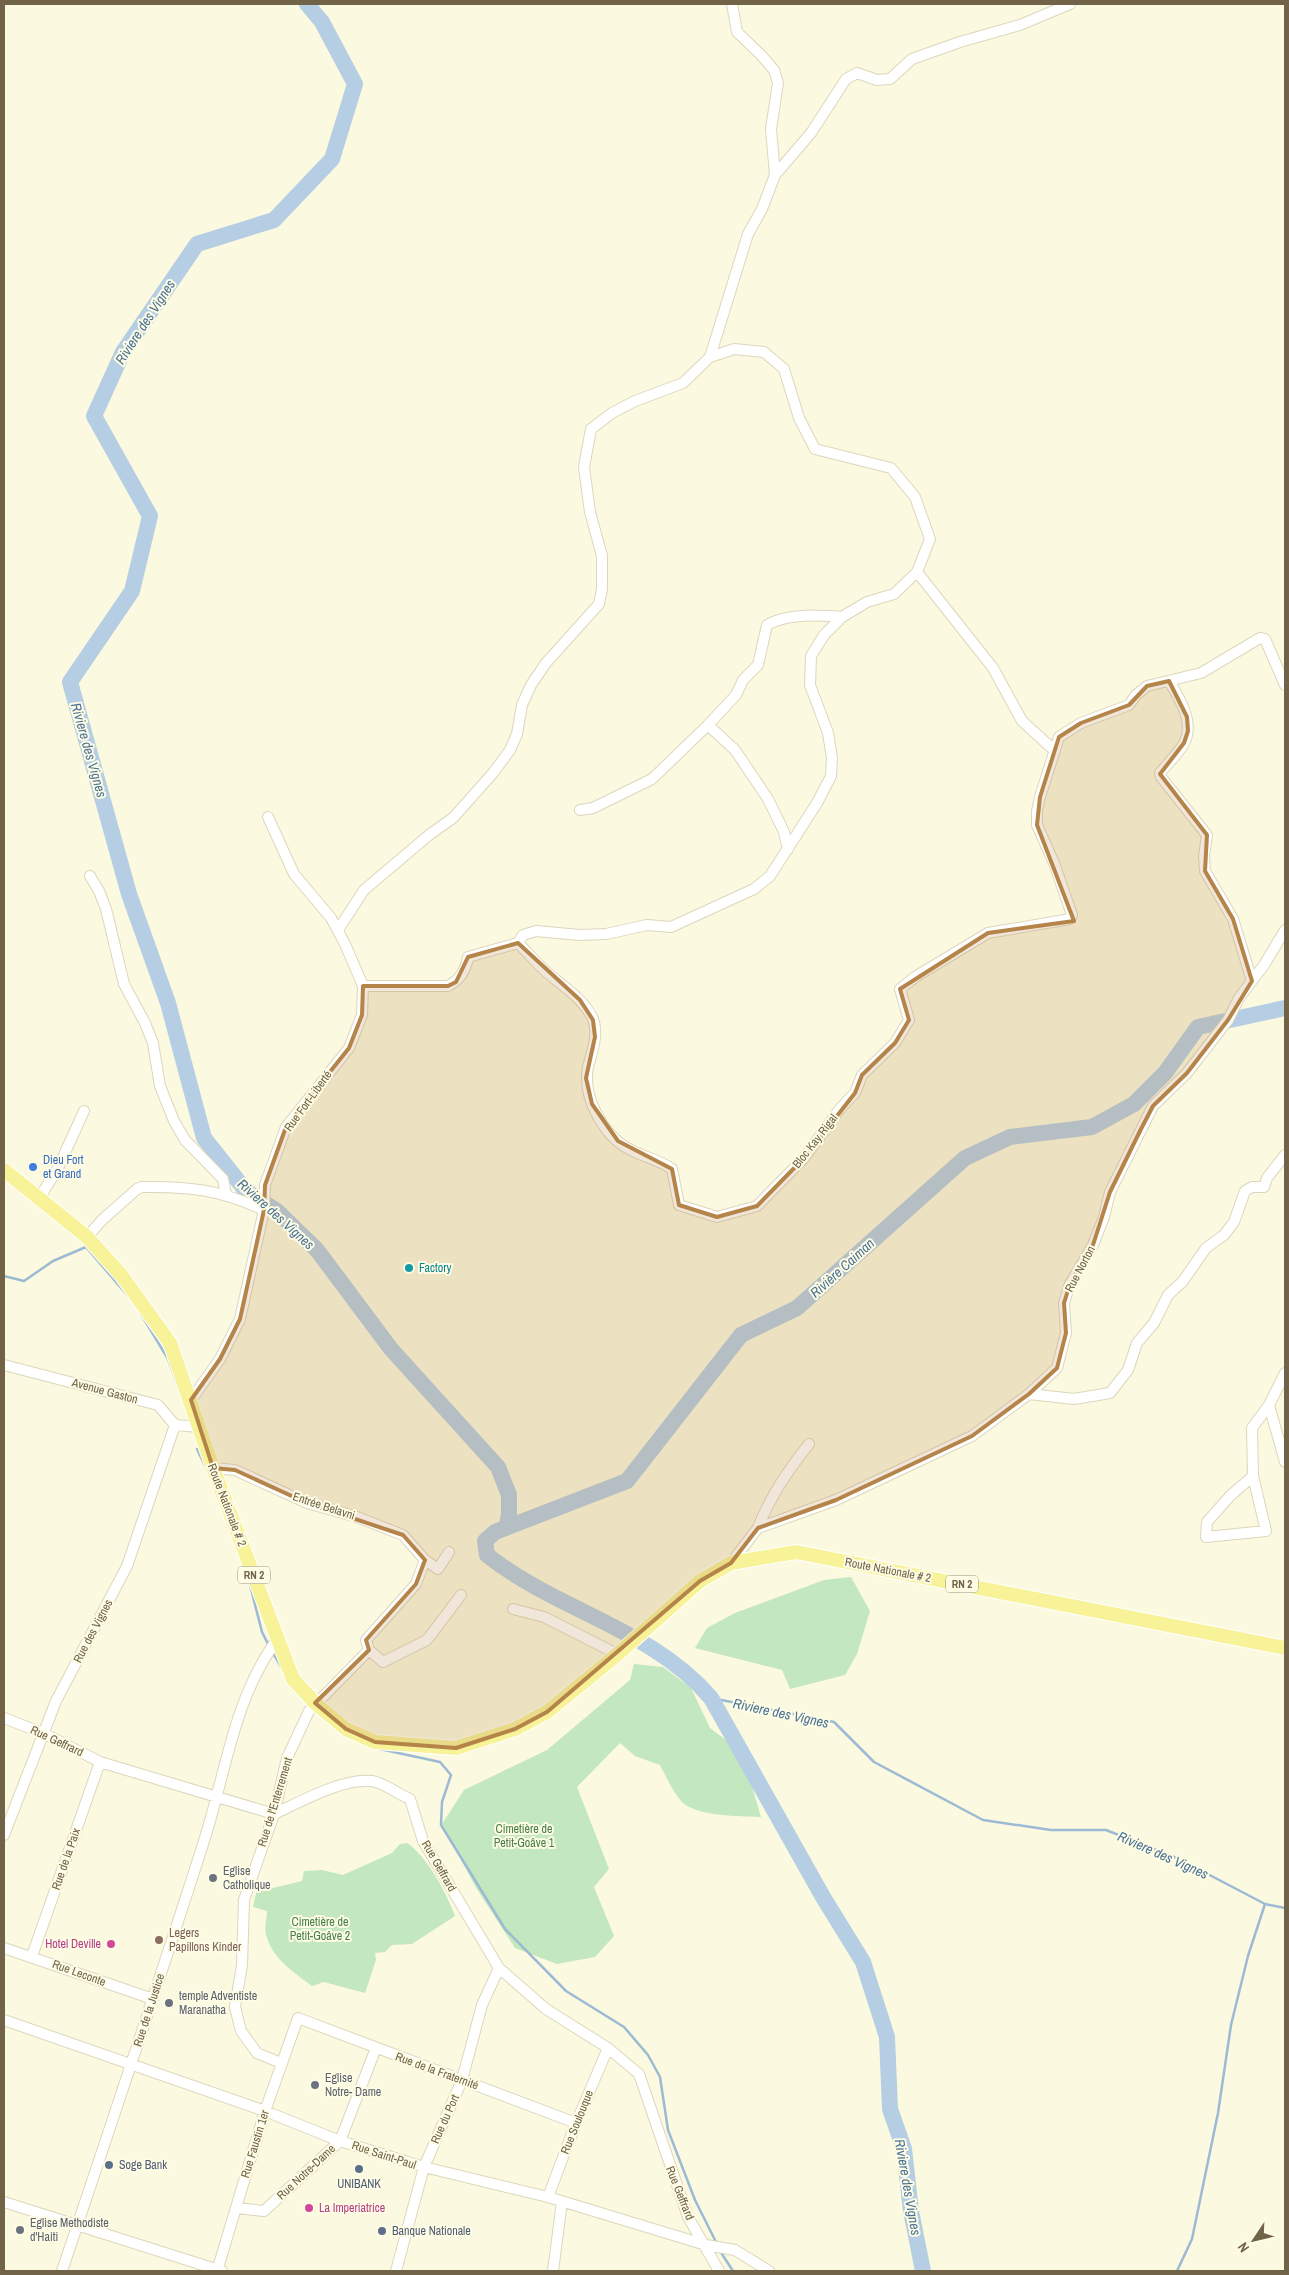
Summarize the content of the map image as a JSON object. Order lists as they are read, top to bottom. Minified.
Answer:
{"streets":{"main road":["Route Nationale # 2","RN 2"],"street":["Rue Fort-Liberté","Bloc Kay Rigal","Rue Norton","Avenue Gaston","Entrée Belavni","Rue des Vignes","Rue Geffrard","Rue de l'Enterrement","Rue de la Paix","Rue Leconte","Rue de la Justice","Rue de la Fraternité","Rue du Port","Rue Soulouque","Rue Faustin 1er","Rue Saint-Paul","Rue Notre-Dame"]},"crossings":[["Rue Fort-Liberté","Route Nationale # 2"],["Avenue Gaston","Rue des Vignes"],["Route Nationale # 2","Entrée Belavni"],["Route Nationale # 2","Rue de l'Enterrement"],["Route Nationale # 2","Rue de la Justice"],["Rue des Vignes","Rue Geffrard"],["Rue Geffrard","Rue de l'Enterrement"],["Rue Geffrard","Rue de la Paix"],["Rue Geffrard","Rue de la Justice"],["Rue Geffrard","Rue du Port"],["Rue Geffrard","Rue Soulouque"],["Rue Geffrard","Rue Saint-Paul"],["Rue de l'Enterrement","Rue Faustin 1er"],["Rue de la Paix","Rue Leconte"],["Rue Leconte","Rue de la Justice"],["Rue de la Justice","Rue Saint-Paul"],["Rue de la Fraternité","Rue du Port"],["Rue de la Fraternité","Rue Soulouque"],["Rue de la Fraternité","Rue Faustin 1er"],["Rue de la Fraternité","Rue Notre-Dame"],["Rue du Port","Rue Saint-Paul"],["Rue Soulouque","Rue Saint-Paul"],["Rue Faustin 1er","Rue Saint-Paul"],["Rue Faustin 1er","Rue Notre-Dame"],["Rue Saint-Paul","Rue Notre-Dame"]],"water":["Riviere des Vignes","Rivière Caiman"],"parks":["Cimetière de Petit-Goâve 1","Cimetière de Petit-Goâve 2"],"places":["Dieu Fort et Grand","Factory","Eglise Catholique","Legers Papillons Kinder","Hotel Deville","temple Adventiste Maranatha","Eglise Notre- Dame","Soge Bank","UNIBANK","La Imperiatrice","Eglise Methodiste d'Haiti","Banque Nationale"],"north":"bottom left"}
